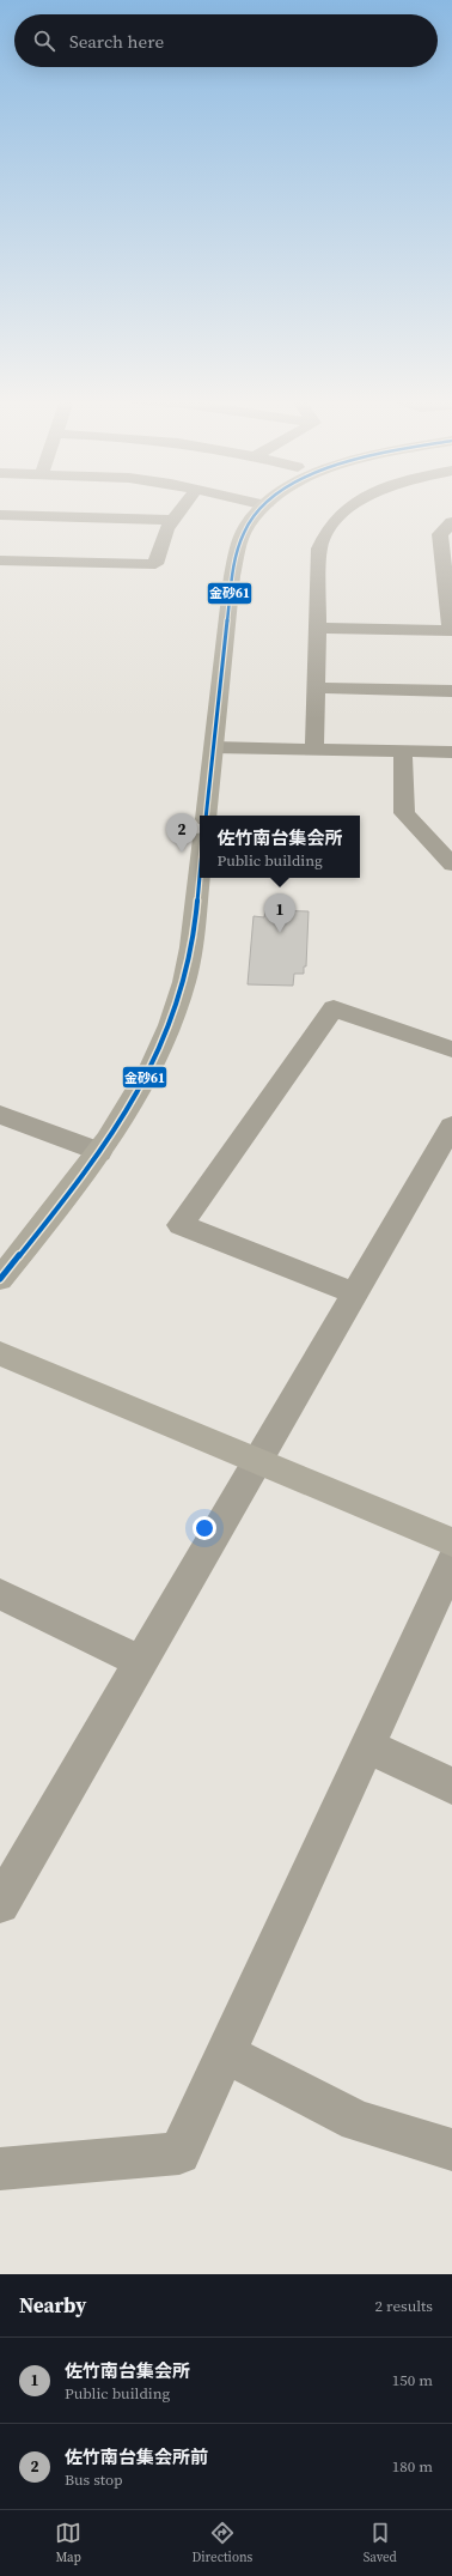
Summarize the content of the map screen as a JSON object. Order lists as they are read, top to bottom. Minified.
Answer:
{"lines":["transit line 金砂61"],"page":{"search":"Search here","pins":["2","1"],"popup":["佐竹南台集会所","Public building"],"heading":["Nearby","2 results"],"list":[{"mark":"1","name":"佐竹南台集会所","note":"Public building","value":"150 m"},{"mark":"2","name":"佐竹南台集会所前","note":"Bus stop","value":"180 m"}],"nav":["Map","Directions","Saved"]}}
